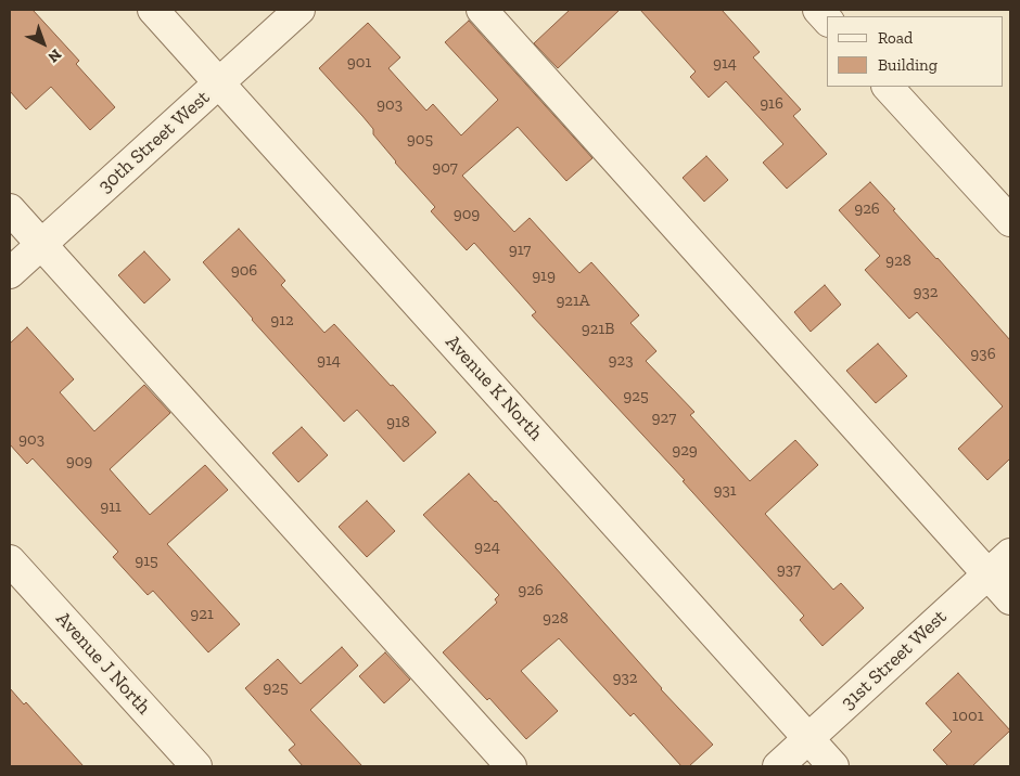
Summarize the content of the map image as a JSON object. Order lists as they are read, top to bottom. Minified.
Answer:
{"streets":{"street":["30th Street West","Avenue K North","31st Street West","Avenue J North"]},"crossings":[["30th Street West","Avenue K North"],["Avenue K North","31st Street West"]],"house_numbers":["901","914","916","903","905","907","926","909","917","928","906","919","932","921A","912","921B","936","914","923","925","927","918","903","929","909","931","911","924","915","937","926","921","928","932","925","1001"],"legend":["Road","Building"],"north":"bottom right"}
